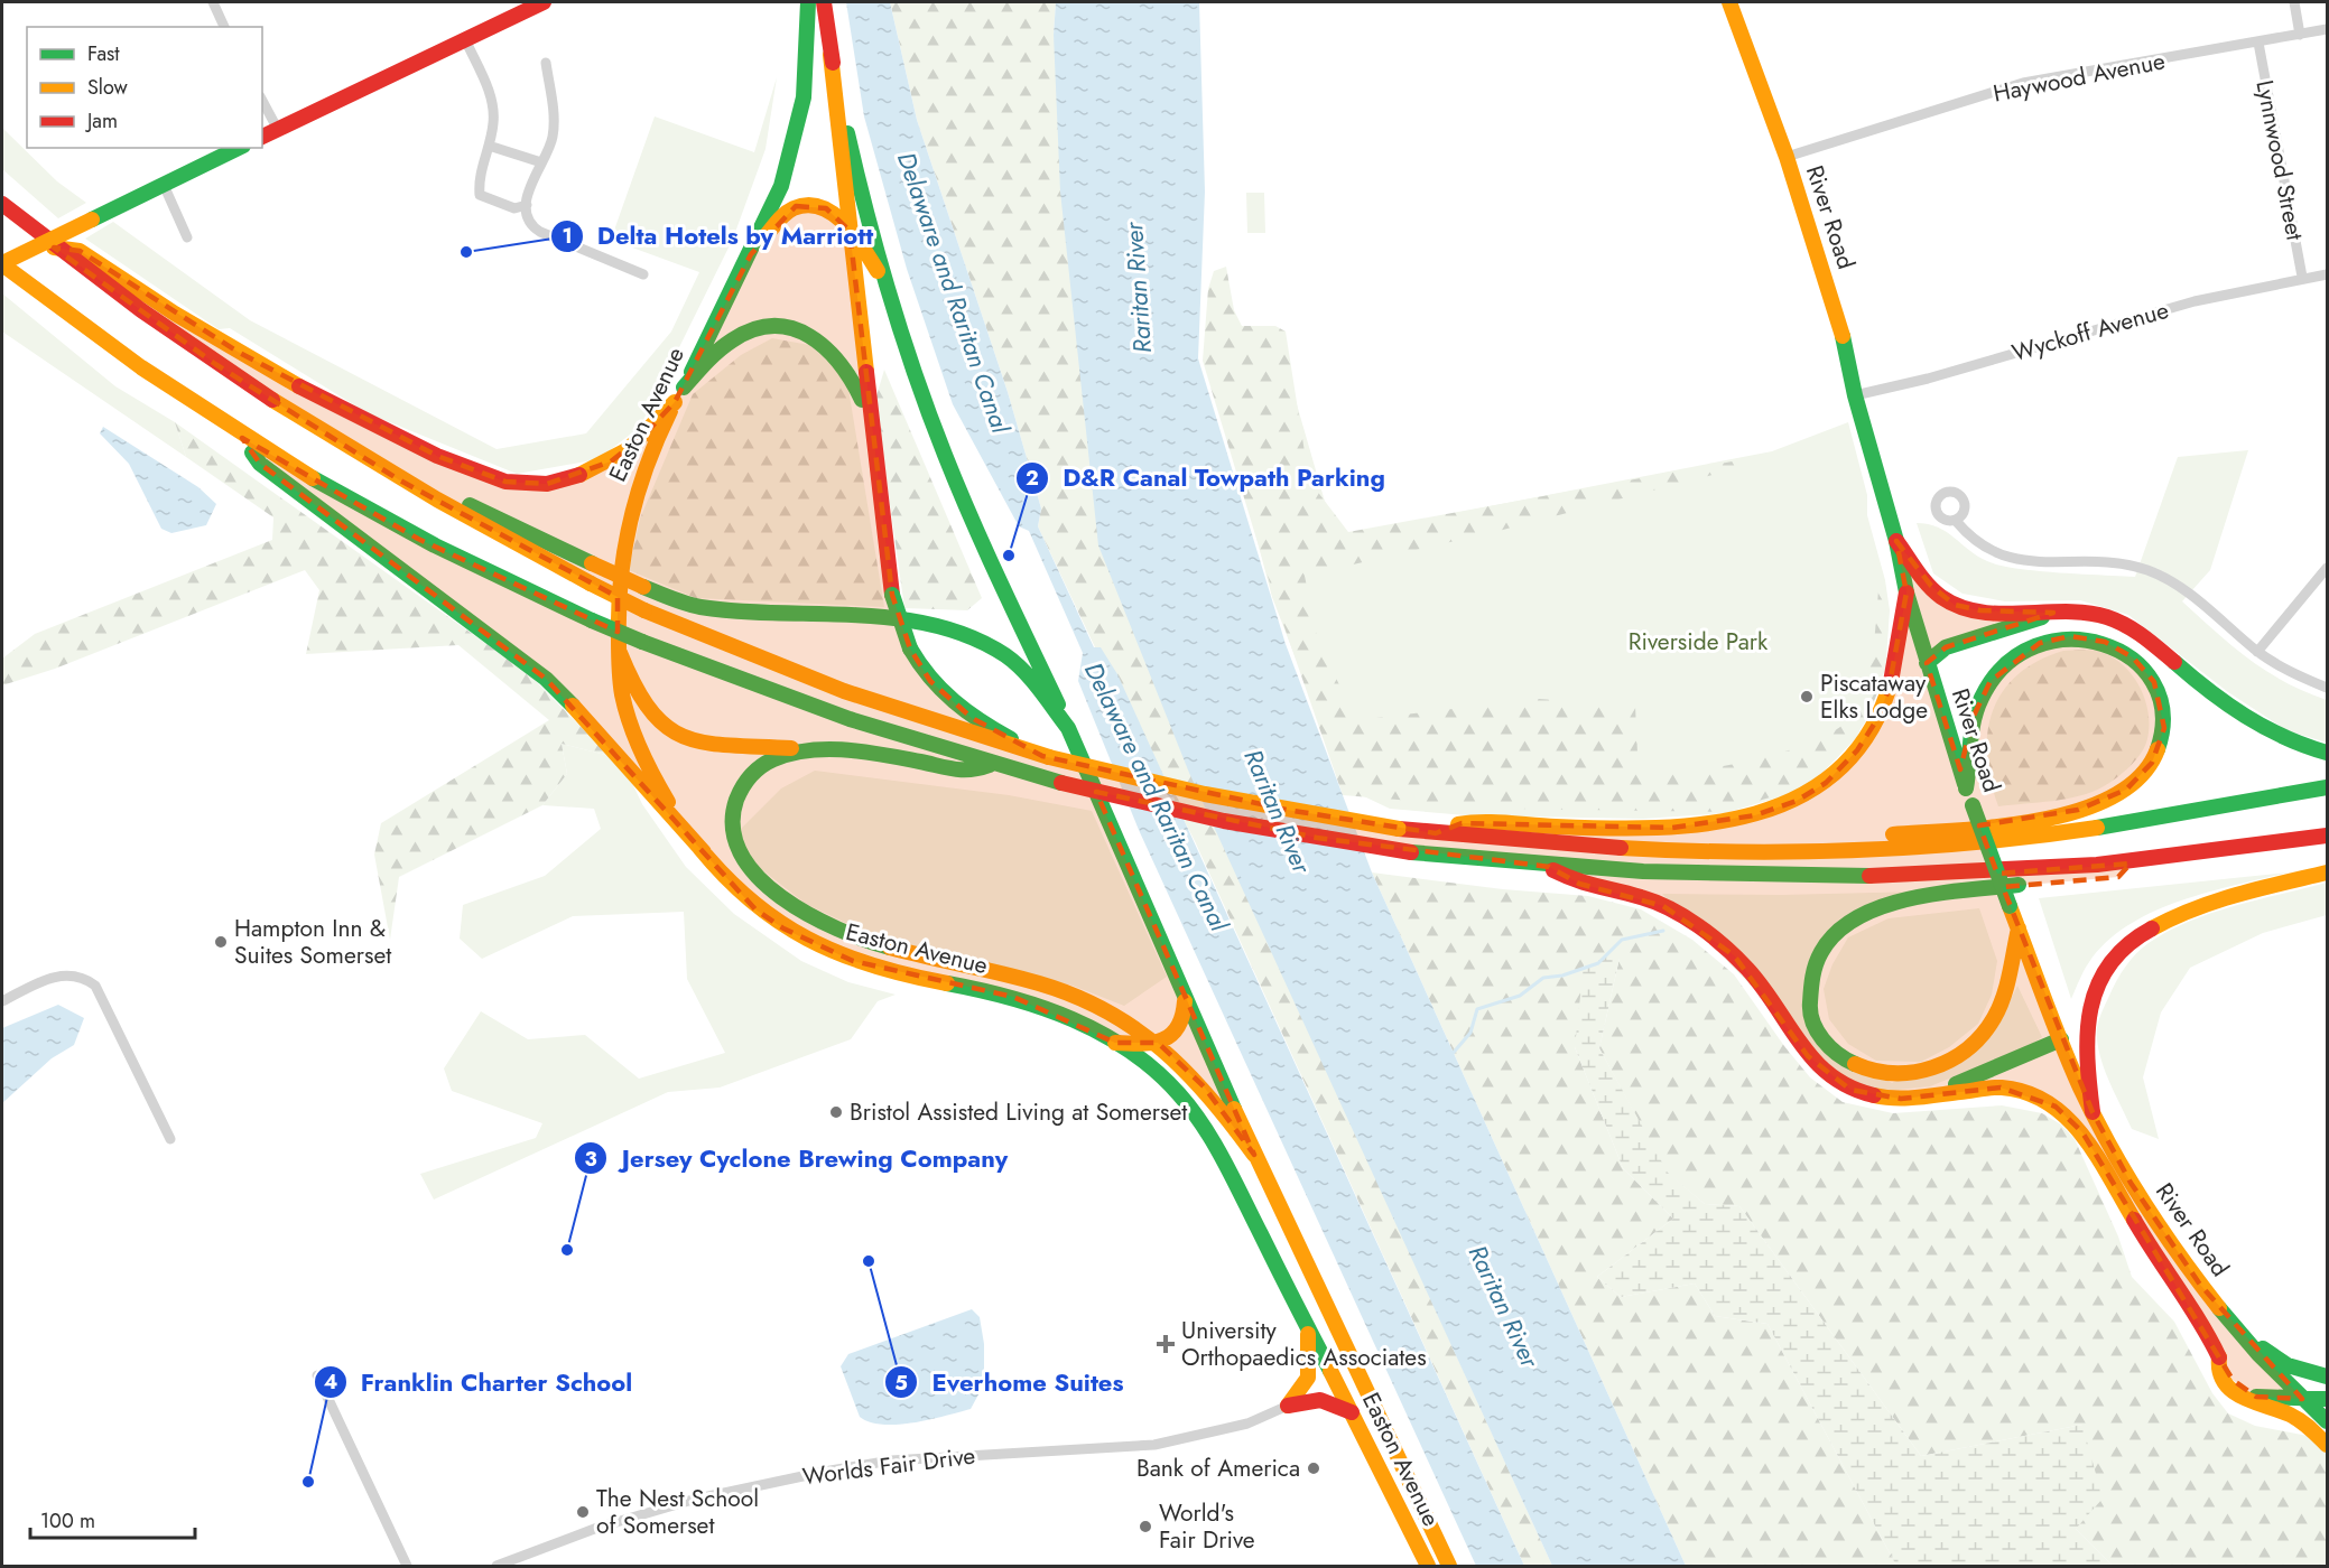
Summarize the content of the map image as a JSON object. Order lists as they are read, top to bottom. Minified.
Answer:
{"streets":{"main road":["River Road","Easton Avenue"],"street":["Haywood Avenue","Lynnwood Street","Wyckoff Avenue","Worlds Fair Drive"]},"crossings":[["Haywood Avenue","Lynnwood Street"],["Haywood Avenue","River Road"],["Lynnwood Street","Wyckoff Avenue"],["River Road","Wyckoff Avenue"]],"water":["Raritan River","Delaware and Raritan Canal"],"parks":["Riverside Park"],"places":{"other":["Delta Hotels by Marriott","D&R Canal Towpath Parking","Piscataway Elks Lodge","Hampton Inn & Suites Somerset","Bristol Assisted Living at Somerset","Jersey Cyclone Brewing Company","Everhome Suites","Bank of America","Franklin Charter School","The Nest School of Somerset","World's Fair Drive"],"health":["University Orthopaedics Associates"]},"legend":["Fast","Slow","Jam"],"scale_bar":"100 m"}
